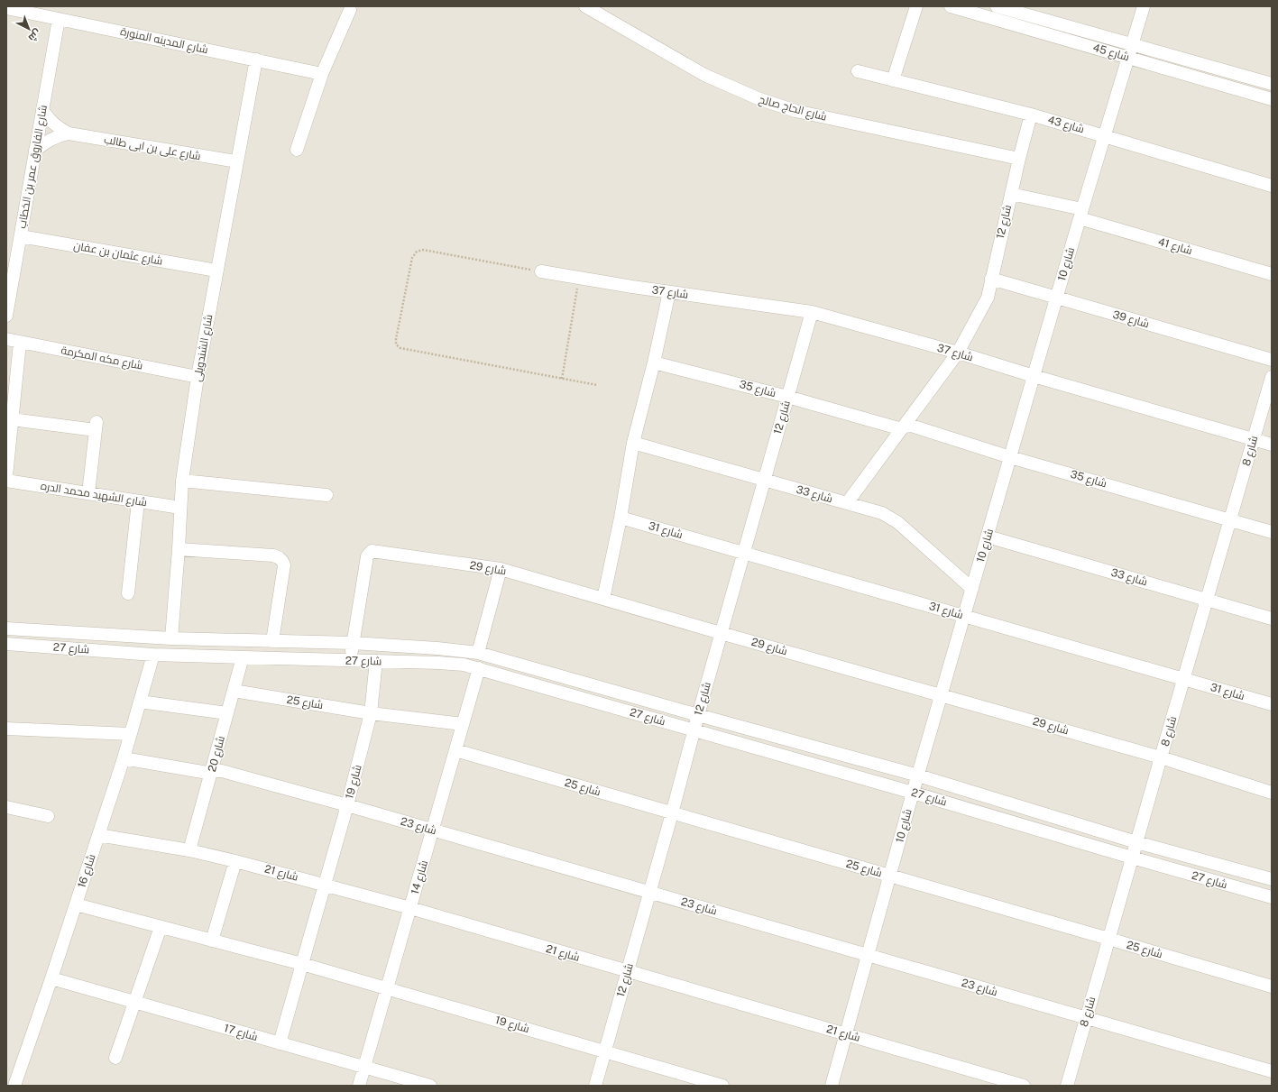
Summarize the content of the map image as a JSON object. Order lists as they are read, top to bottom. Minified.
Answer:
{"streets":{"street":["شارع المدينه المنورة","شارع 45","شارع الحاج صالح","شارع 43","شارع على بن ابى طالب","شارع الفاروق عمر بن الخطاب","شارع 12","شارع 41","شارع عثمان بن عفان","شارع 10","شارع 37","شارع 39","شارع الشندويلى","شارع مكه المكرمة","شارع 35","شارع 8","شارع الشهيد محمد الدره","شارع 33","شارع 31","شارع 29","شارع 27","شارع 25","شارع 20","شارع 19","شارع 23","شارع 16","شارع 21","شارع 14","شارع 17"]},"crossings":[["شارع المدينه المنورة","شارع الفاروق عمر بن الخطاب"],["شارع المدينه المنورة","شارع الشندويلى"],["شارع 45","شارع 10"],["شارع الحاج صالح","شارع 12"],["شارع 43","شارع 12"],["شارع 43","شارع 10"],["شارع على بن ابى طالب","شارع الفاروق عمر بن الخطاب"],["شارع على بن ابى طالب","شارع الشندويلى"],["شارع الفاروق عمر بن الخطاب","شارع عثمان بن عفان"],["شارع 12","شارع 41"],["شارع 12","شارع 37"],["شارع 12","شارع 39"],["شارع 12","شارع 35"],["شارع 12","شارع 33"],["شارع 12","شارع 31"],["شارع 12","شارع 29"],["شارع 12","شارع 27"],["شارع 12","شارع 25"],["شارع 12","شارع 19"],["شارع 12","شارع 23"],["شارع 12","شارع 21"],["شارع 41","شارع 10"],["شارع عثمان بن عفان","شارع الشندويلى"],["شارع 10","شارع 37"],["شارع 10","شارع 39"],["شارع 10","شارع 35"],["شارع 10","شارع 33"],["شارع 10","شارع 31"],["شارع 10","شارع 29"],["شارع 10","شارع 27"],["شارع 10","شارع 25"],["شارع 10","شارع 23"],["شارع 10","شارع 21"],["شارع 37","شارع 8"],["شارع الشندويلى","شارع مكه المكرمة"],["شارع الشندويلى","شارع الشهيد محمد الدره"],["شارع الشندويلى","شارع 27"],["شارع 35","شارع 8"],["شارع 8","شارع 33"],["شارع 8","شارع 31"],["شارع 8","شارع 29"],["شارع 8","شارع 27"],["شارع 8","شارع 25"],["شارع 8","شارع 23"],["شارع 29","شارع 27"],["شارع 27","شارع 20"],["شارع 27","شارع 19"],["شارع 27","شارع 16"],["شارع 27","شارع 14"],["شارع 25","شارع 20"],["شارع 25","شارع 19"],["شارع 25","شارع 14"],["شارع 20","شارع 23"],["شارع 20","شارع 21"],["شارع 19","شارع 23"],["شارع 19","شارع 16"],["شارع 19","شارع 21"],["شارع 19","شارع 14"],["شارع 19","شارع 17"],["شارع 23","شارع 16"],["شارع 23","شارع 14"],["شارع 16","شارع 21"],["شارع 16","شارع 17"],["شارع 21","شارع 14"],["شارع 14","شارع 17"]],"north":"bottom right"}
